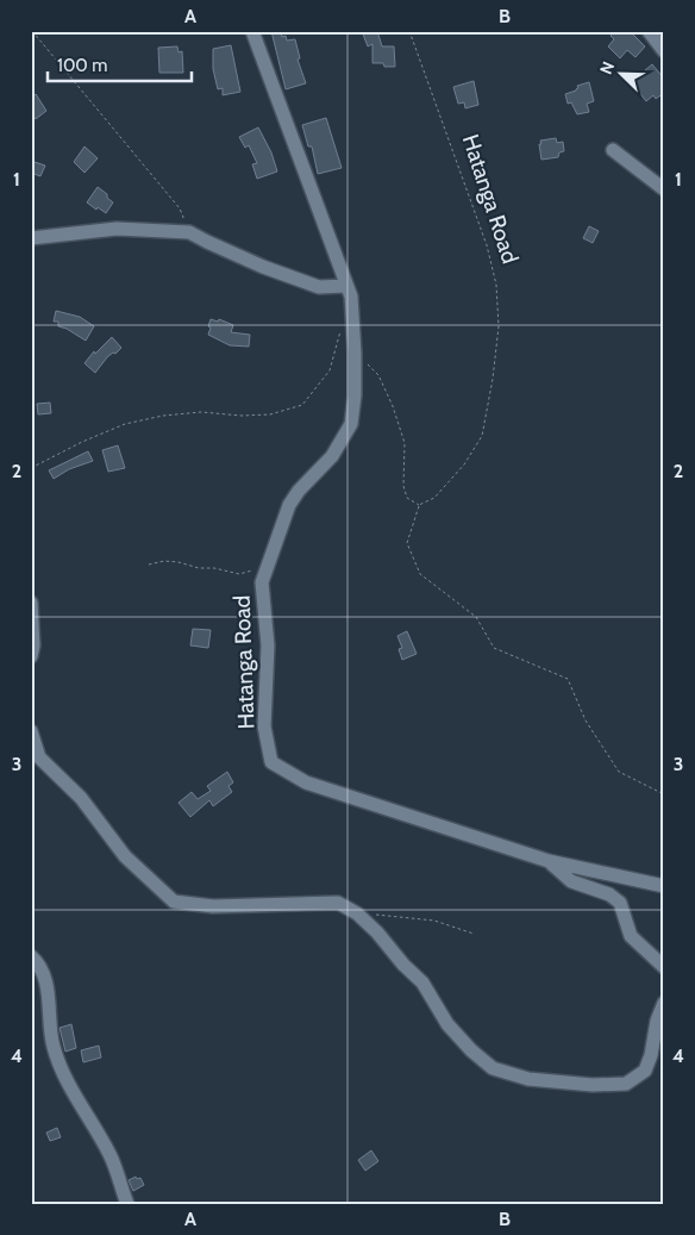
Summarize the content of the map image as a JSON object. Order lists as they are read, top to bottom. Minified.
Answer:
{"streets":{"street":["Hatanga Road"]},"scale_bar":"100 m","north":"top left","grid":{"columns":["A","B"],"rows":["1","2","3","4"]}}
